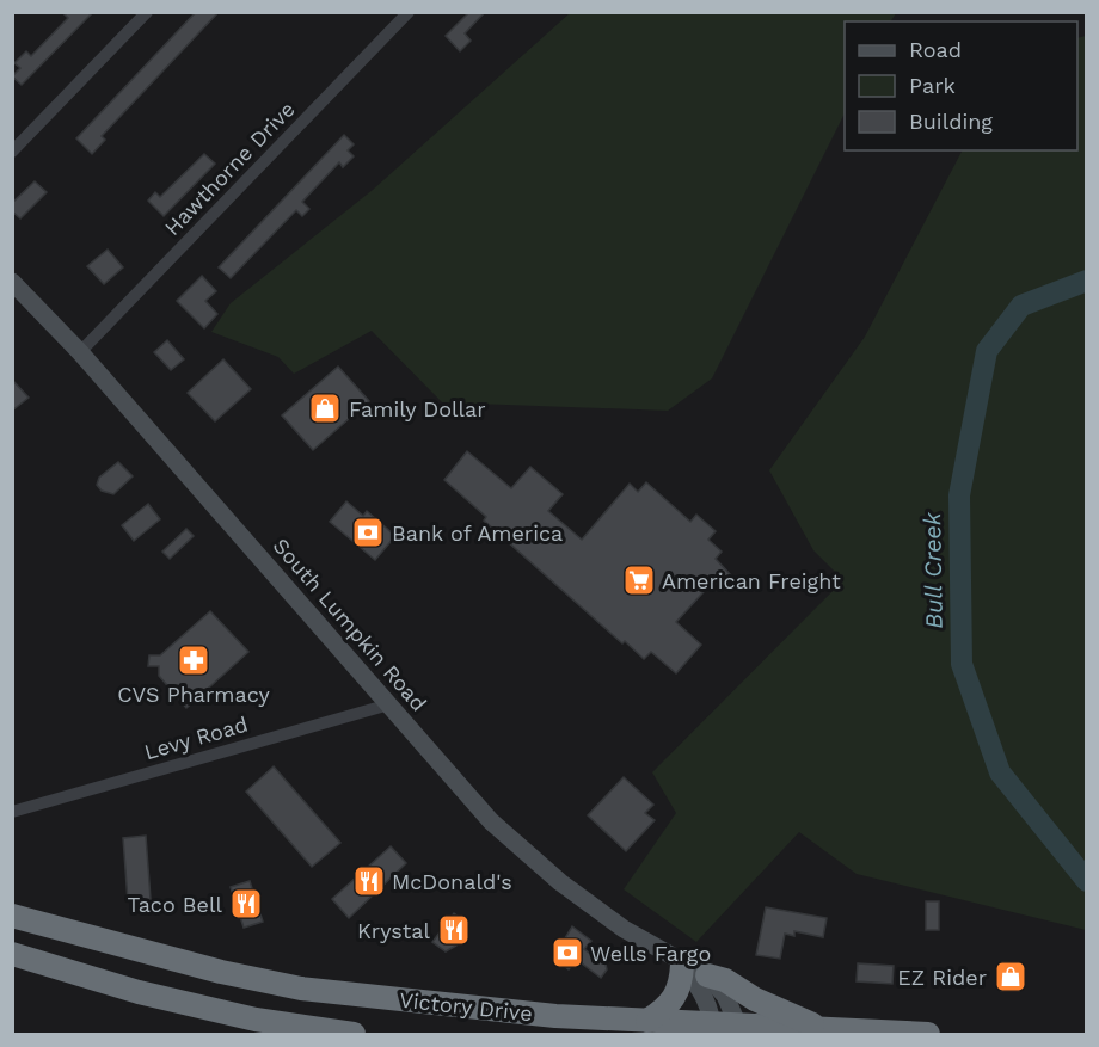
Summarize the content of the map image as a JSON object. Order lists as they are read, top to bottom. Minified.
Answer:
{"streets":{"highway":["Victory Drive"],"main road":["South Lumpkin Road"],"street":["Hawthorne Drive","Levy Road"]},"crossings":[["Hawthorne Drive","South Lumpkin Road"],["South Lumpkin Road","Levy Road"],["South Lumpkin Road","Victory Drive"]],"water":["Bull Creek"],"places":{"shop":["Family Dollar","EZ Rider"],"bank":["Bank of America","Wells Fargo"],"supermarket":["American Freight"],"pharmacy":["CVS Pharmacy"],"restaurant":["McDonald's","Taco Bell","Krystal"]},"legend":["Road","Park","Building"]}
